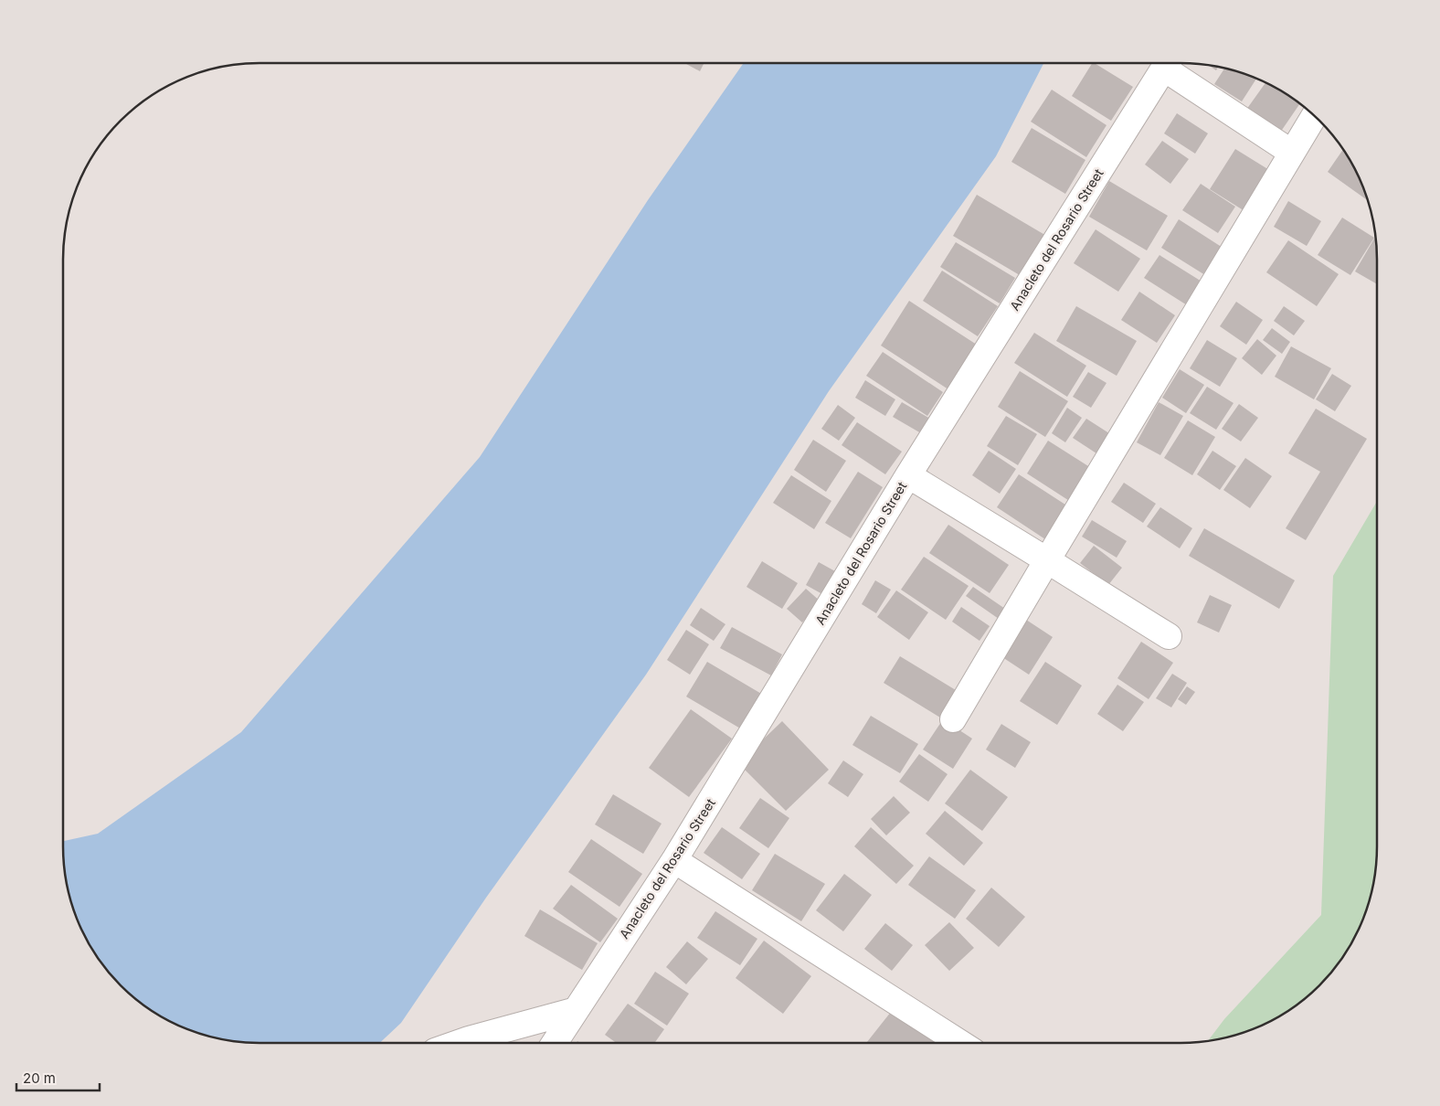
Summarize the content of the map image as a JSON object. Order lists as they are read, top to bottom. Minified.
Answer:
{"streets":{"street":["Anacleto del Rosario Street"]},"scale_bar":"20 m"}
